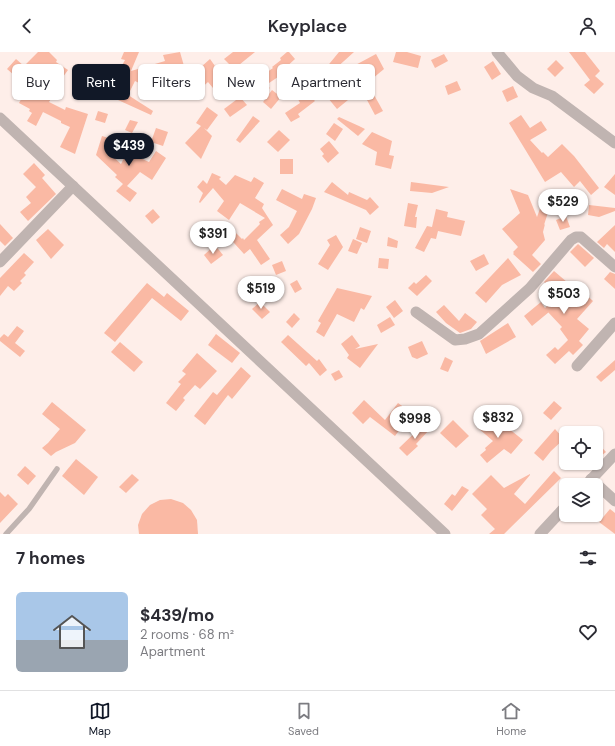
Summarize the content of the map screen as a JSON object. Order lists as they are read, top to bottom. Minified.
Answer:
{"page":{"header":"Keyplace","chip":["Buy","Rent","Filters","New","Apartment"],"price":["$439","$529","$391","$519","$503","$832","$998"],"heading":"7 homes","list":[{"name":"$439/mo","note":"2 rooms · 68 m² · Apartment"}],"tabs":["Map","Saved","Home"]}}
